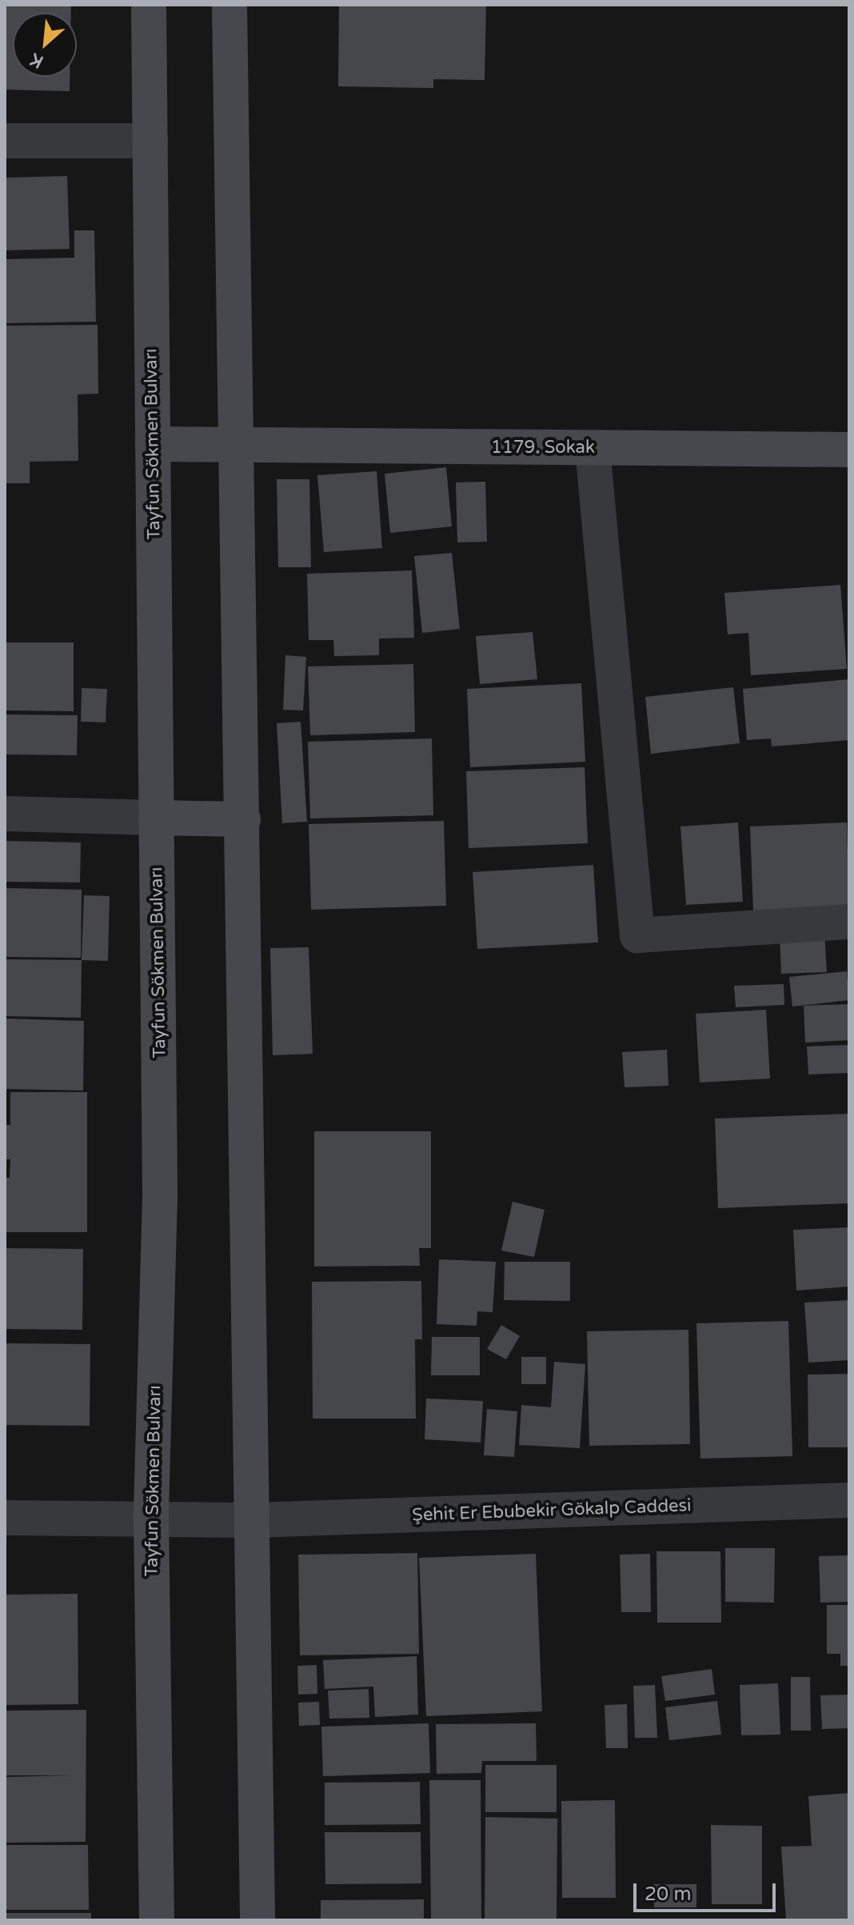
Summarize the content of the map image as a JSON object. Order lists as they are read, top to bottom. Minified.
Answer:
{"streets":{"main road":["Tayfun Sökmen Bulvarı","1179. Sokak"],"street":["Şehit Er Ebubekir Gökalp Caddesi"]},"crossings":[["Tayfun Sökmen Bulvarı","1179. Sokak"],["Tayfun Sökmen Bulvarı","Şehit Er Ebubekir Gökalp Caddesi"]],"scale_bar":"20 m","north":"bottom left"}
